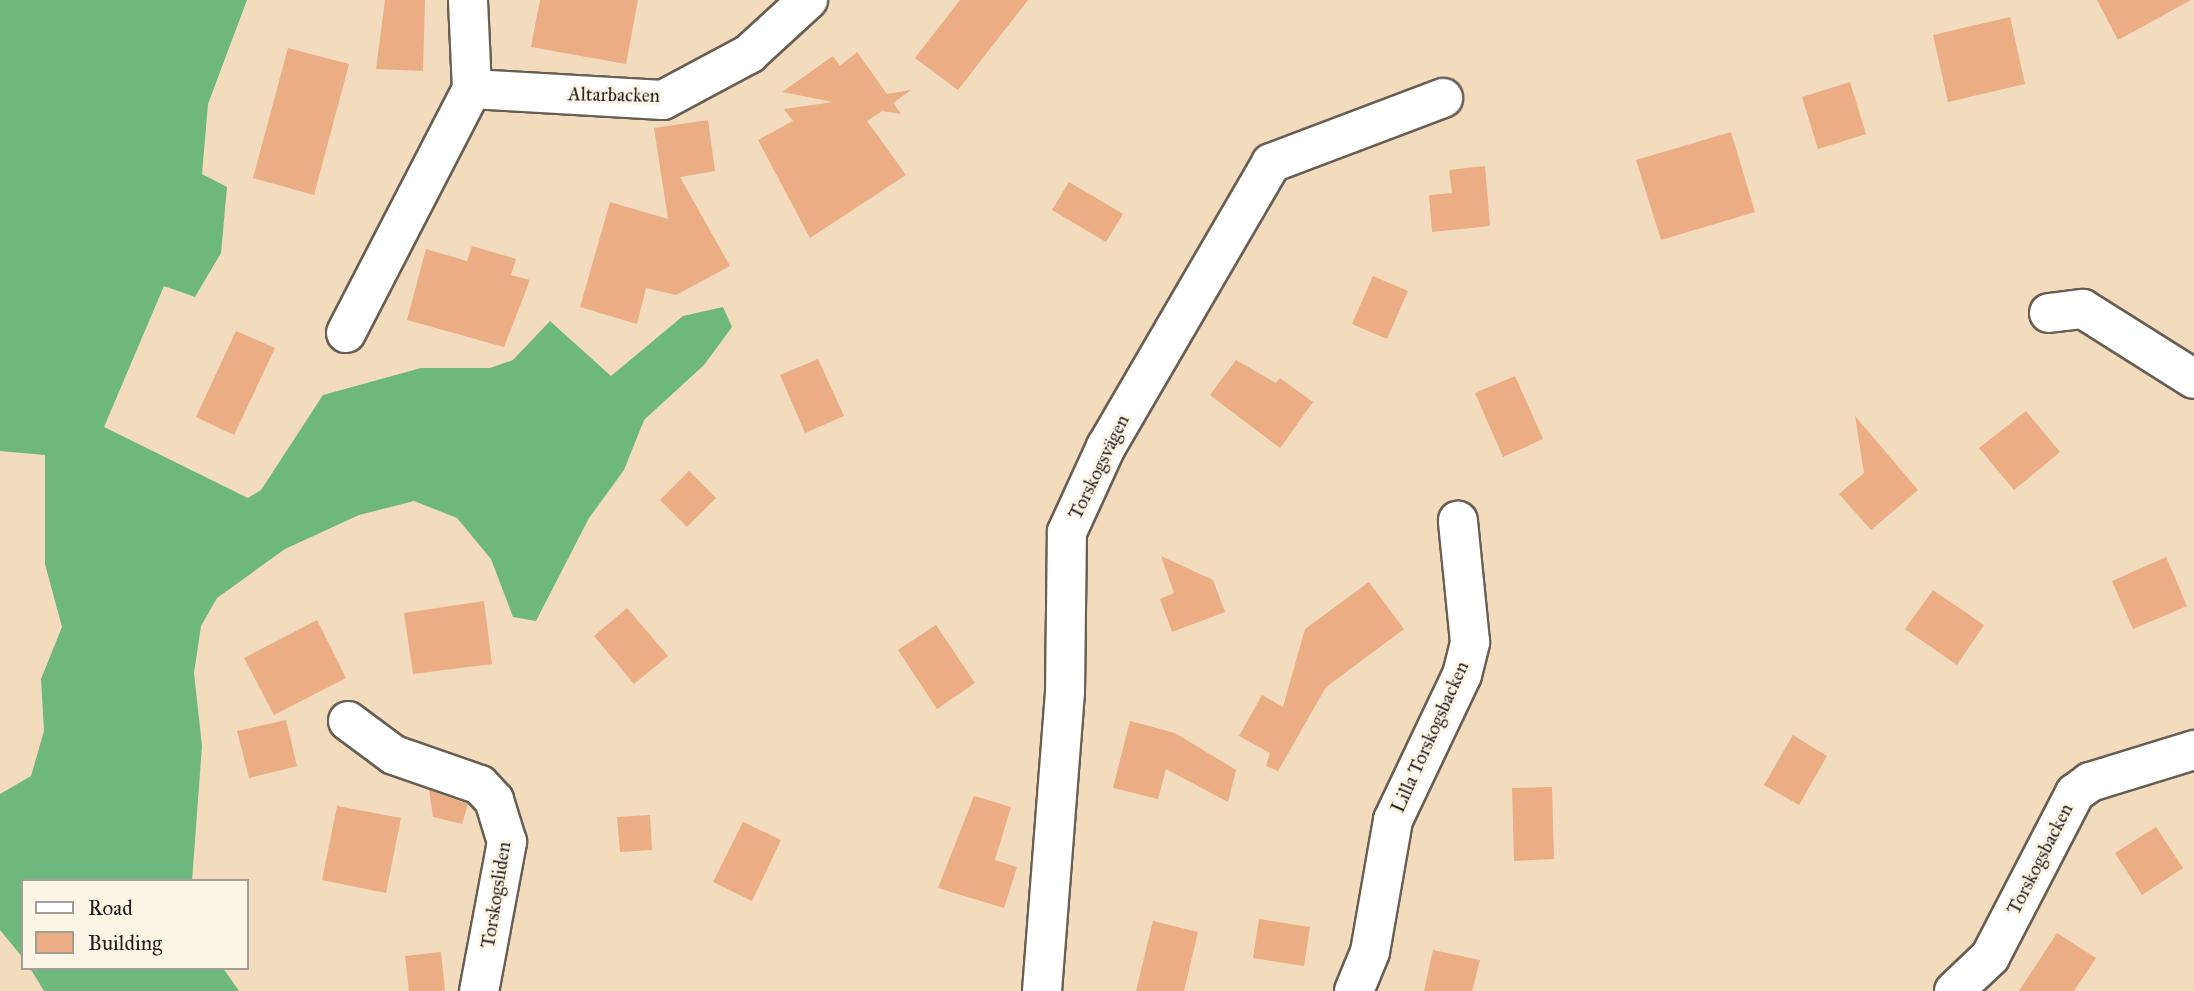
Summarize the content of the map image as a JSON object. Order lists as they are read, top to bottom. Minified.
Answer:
{"streets":{"street":["Altarbacken","Torskogsvägen","Lilla Torskogsbacken","Torskogsbacken","Torskogsliden"]},"legend":["Road","Building"]}
